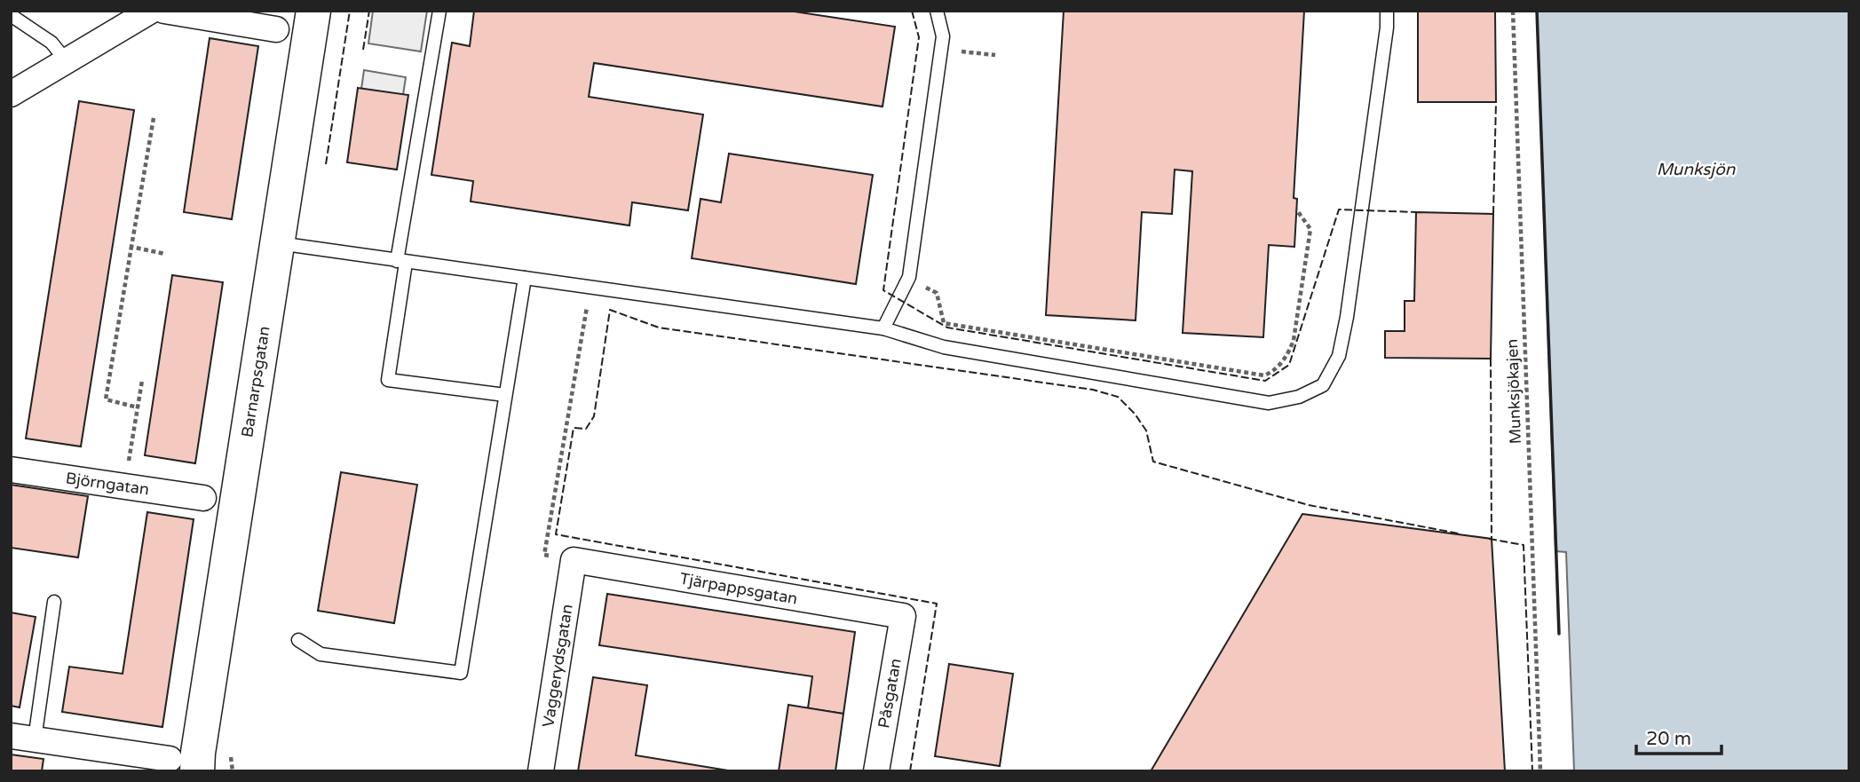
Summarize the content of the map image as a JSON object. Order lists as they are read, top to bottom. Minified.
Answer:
{"streets":{"main road":["Barnarpsgatan"],"street":["Björngatan","Tjärpappsgatan","Vaggerydsgatan","Påsgatan"],"path":["Munksjökajen"]},"crossings":[["Tjärpappsgatan","Vaggerydsgatan"],["Tjärpappsgatan","Påsgatan"]],"water":["Munksjön"],"scale_bar":"20 m"}
